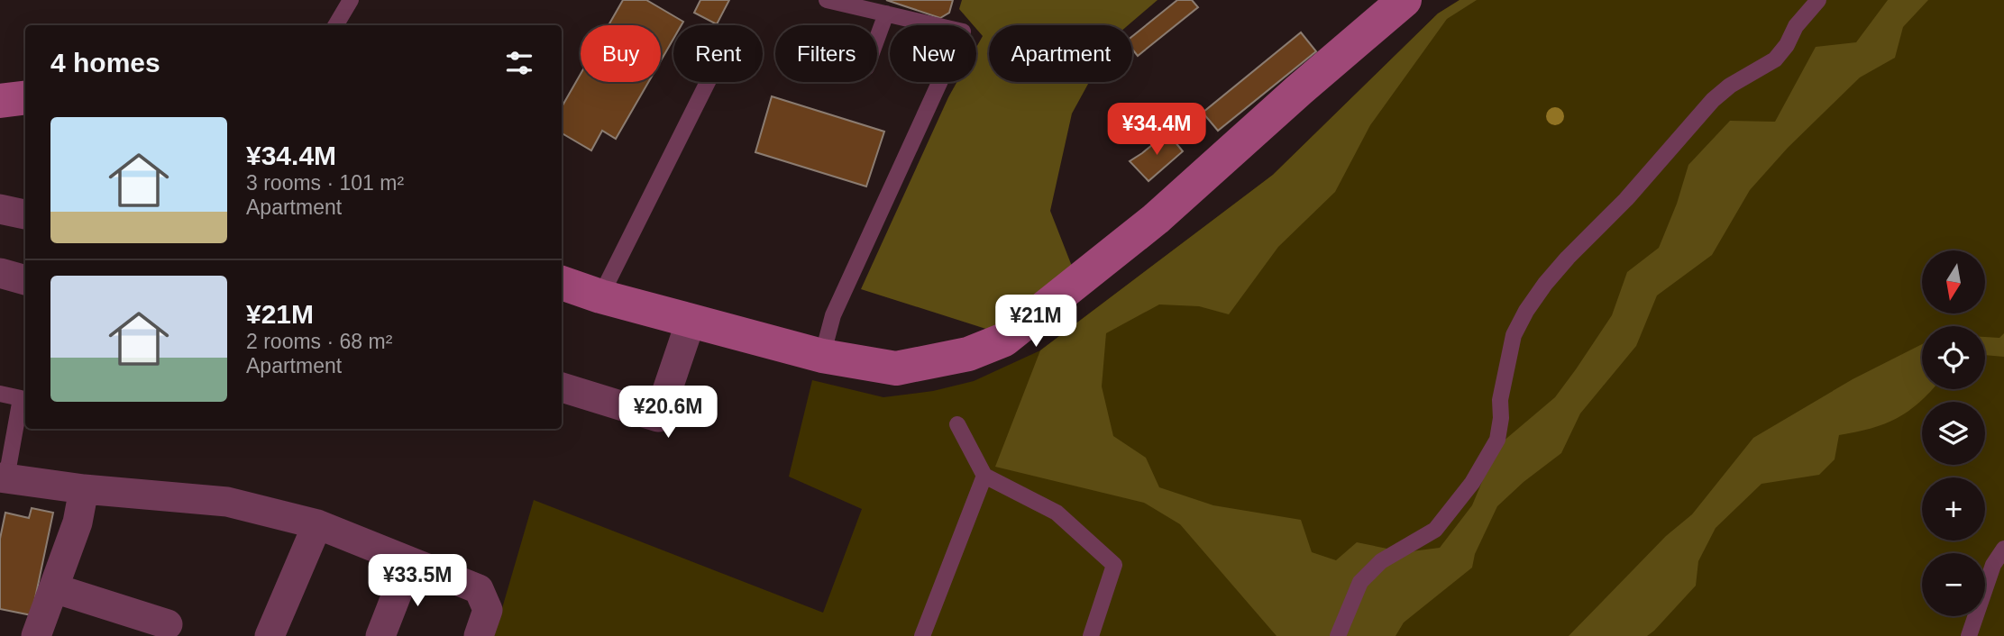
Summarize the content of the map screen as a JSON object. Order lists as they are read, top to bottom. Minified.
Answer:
{"north":"bottom","page":{"chip":["Buy","Rent","Filters","New","Apartment"],"heading":"4 homes","list":[{"name":"¥34.4M","note":"3 rooms · 101 m² · Apartment"},{"name":"¥21M","note":"2 rooms · 68 m² · Apartment"}],"price":["¥34.4M","¥21M","¥20.6M","¥33.5M"],"map_buttons":["+","−"]}}
